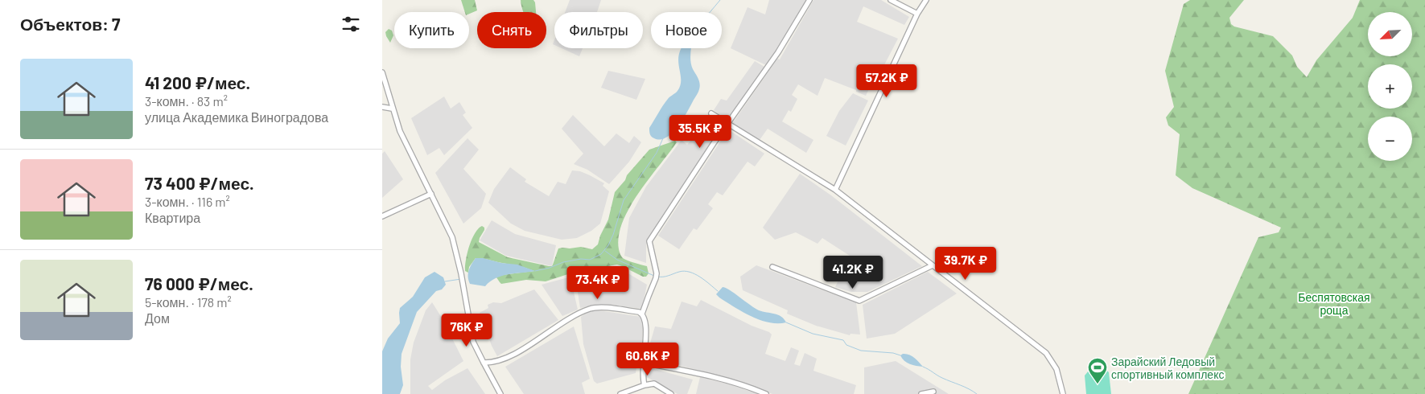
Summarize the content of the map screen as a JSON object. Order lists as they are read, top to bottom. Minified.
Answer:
{"parks":["Беспятовская роща"],"places":{"sports":["Зарайский Ледовый спортивный комплекс"]},"north":"bottom left","page":{"heading":"Объектов: 7","map_buttons":["+","−"],"chip":["Купить","Снять","Фильтры","Новое"],"list":[{"name":"41 200 ₽/мес.","note":"3-комн. · 83 m² · улица Академика Виноградова"},{"name":"73 400 ₽/мес.","note":"3-комн. · 116 m² · Квартира"},{"name":"76 000 ₽/мес.","note":"5-комн. · 178 m² · Дом"}],"price":["57.2K ₽","35.5K ₽","39.7K ₽","41.2K ₽","73.4K ₽","76K ₽","60.6K ₽"]}}
